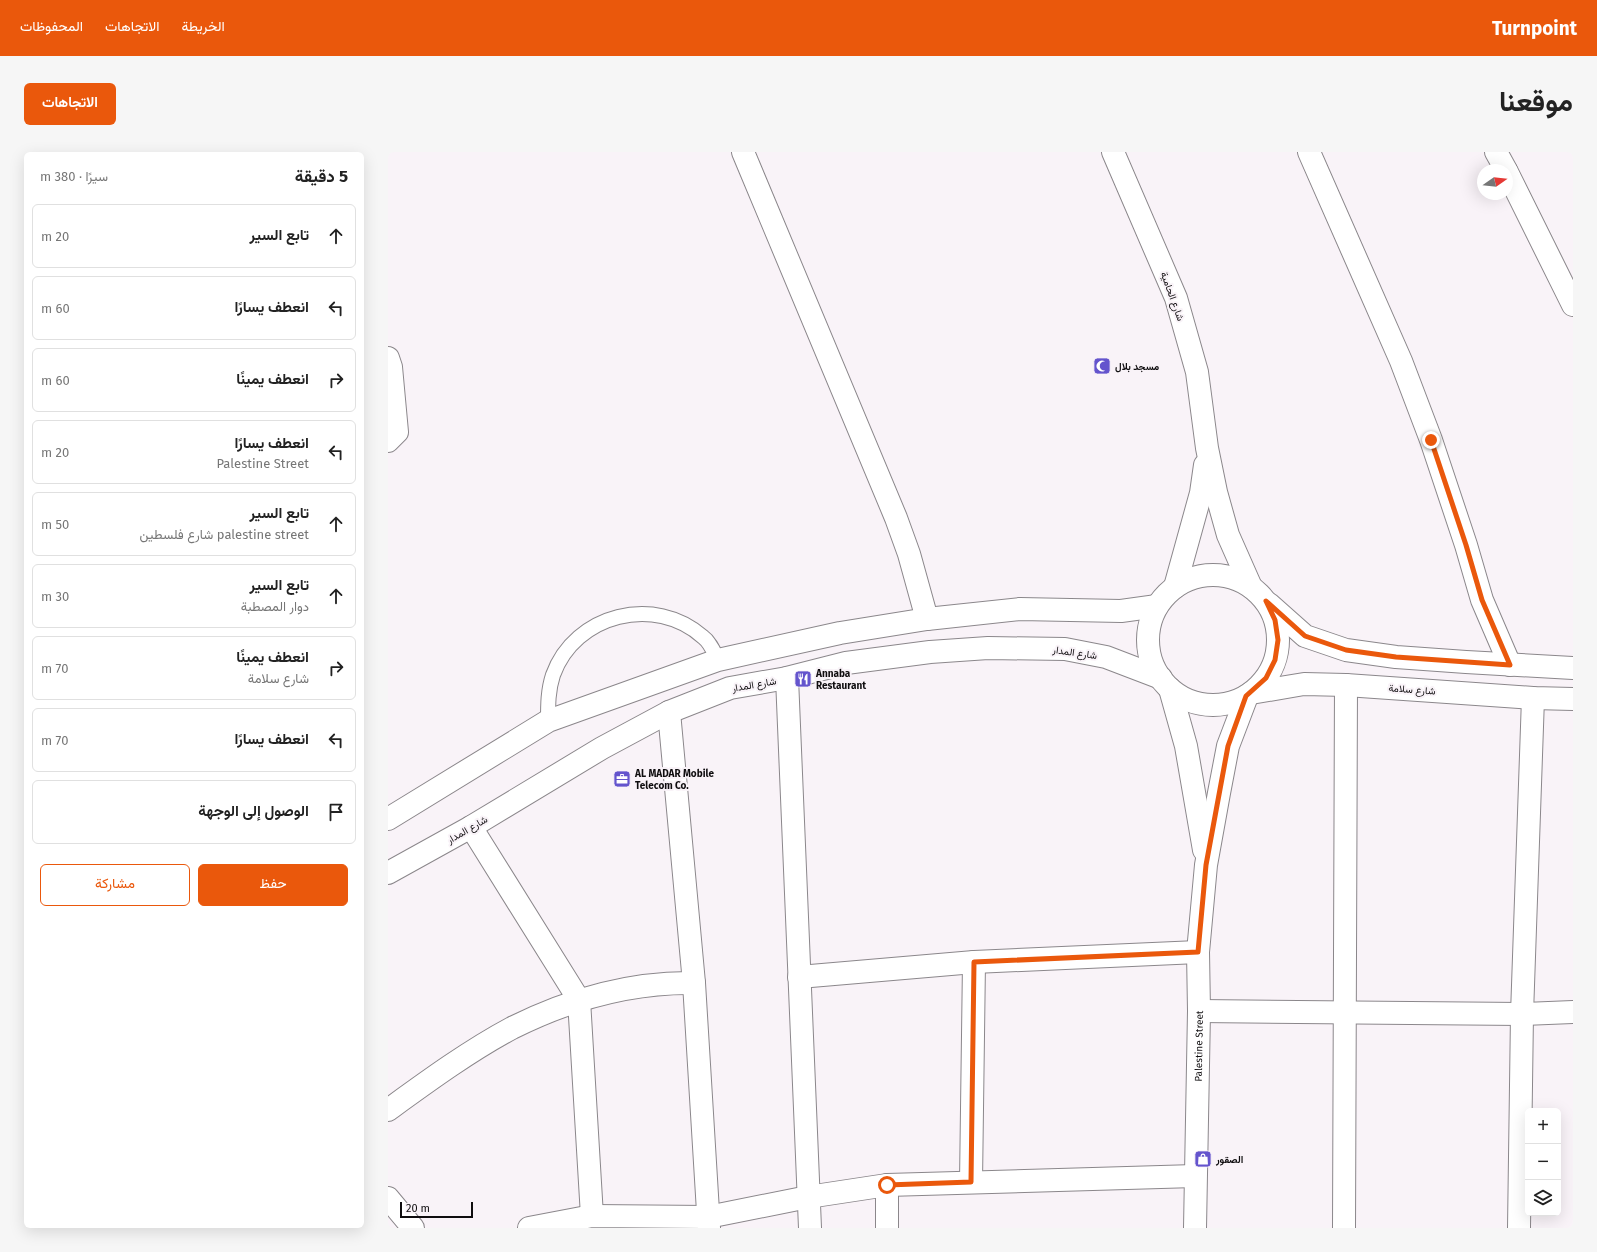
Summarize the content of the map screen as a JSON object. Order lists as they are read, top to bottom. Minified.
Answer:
{"streets":{"street":["شارع الحامية","شارع المدار","شارع سلامة","Palestine Street"]},"crossings":[["شارع المدار","شارع سلامة"]],"places":{"mosque":["مسجد بلال"],"restaurant":["Annaba Restaurant"],"office":["AL MADAR Mobile Telecom Co."],"shop":["الصقور"]},"scale_bar":"20 m","north":"right","page":{"header":"Turnpoint","nav":["الخريطة","الاتجاهات","المحفوظات"],"title":"موقعنا","buttons":["الاتجاهات",["حفظ","مشاركة"]],"heading":["5 دقيقة","سيرًا · 380 m"],"list":[["تابع السير","20 m"],["انعطف يسارًا","60 m"],["انعطف يمينًا","60 m"],["انعطف يسارًا","Palestine Street","20 m"],["تابع السير","palestine street شارع فلسطين","50 m"],["تابع السير","دوار المصطبة","30 m"],["انعطف يمينًا","شارع سلامة","70 m"],["انعطف يسارًا","70 m"],"الوصول إلى الوجهة"],"map_buttons":["+","−"],"scale":"20 m"}}
